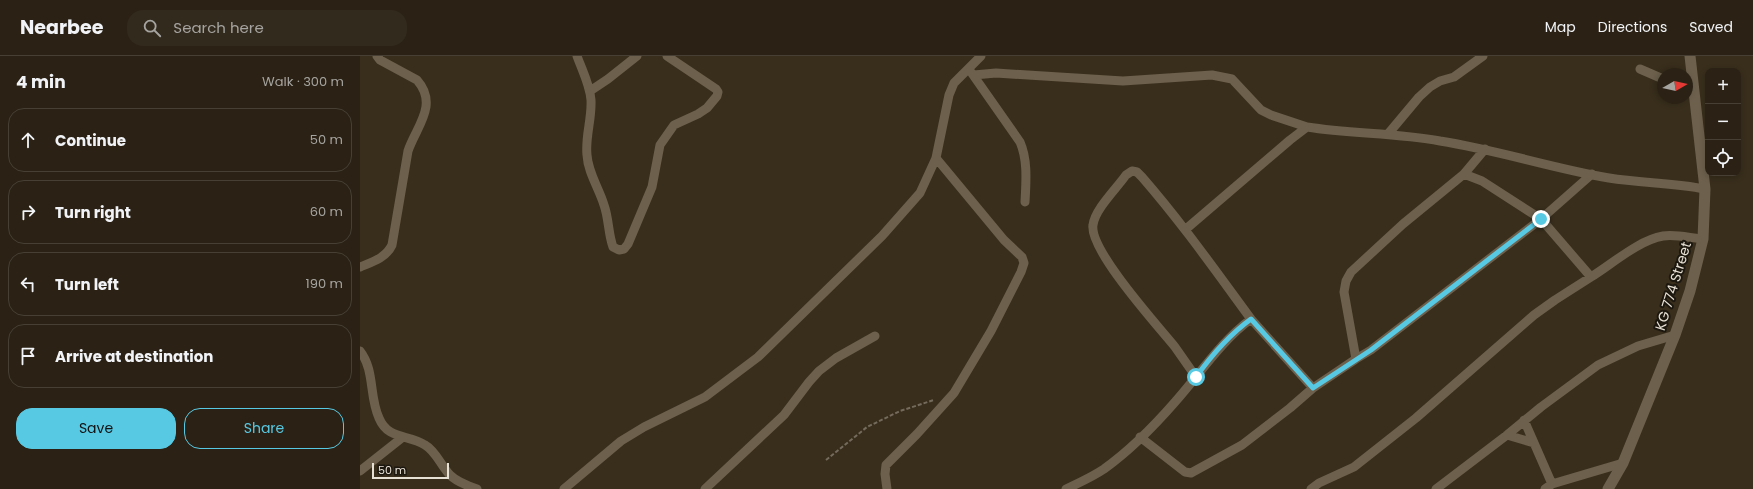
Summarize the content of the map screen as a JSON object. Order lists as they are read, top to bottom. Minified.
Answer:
{"streets":{"street":["KG 774 Street"]},"scale_bar":"50 m","north":"right","page":{"header":"Nearbee","search":"Search here","nav":["Map","Directions","Saved"],"heading":["4 min","Walk · 300 m"],"map_buttons":["+","−"],"list":[["Continue","50 m"],["Turn right","60 m"],["Turn left","190 m"],"Arrive at destination"],"buttons":["Save","Share"],"scale":"50 m"}}
